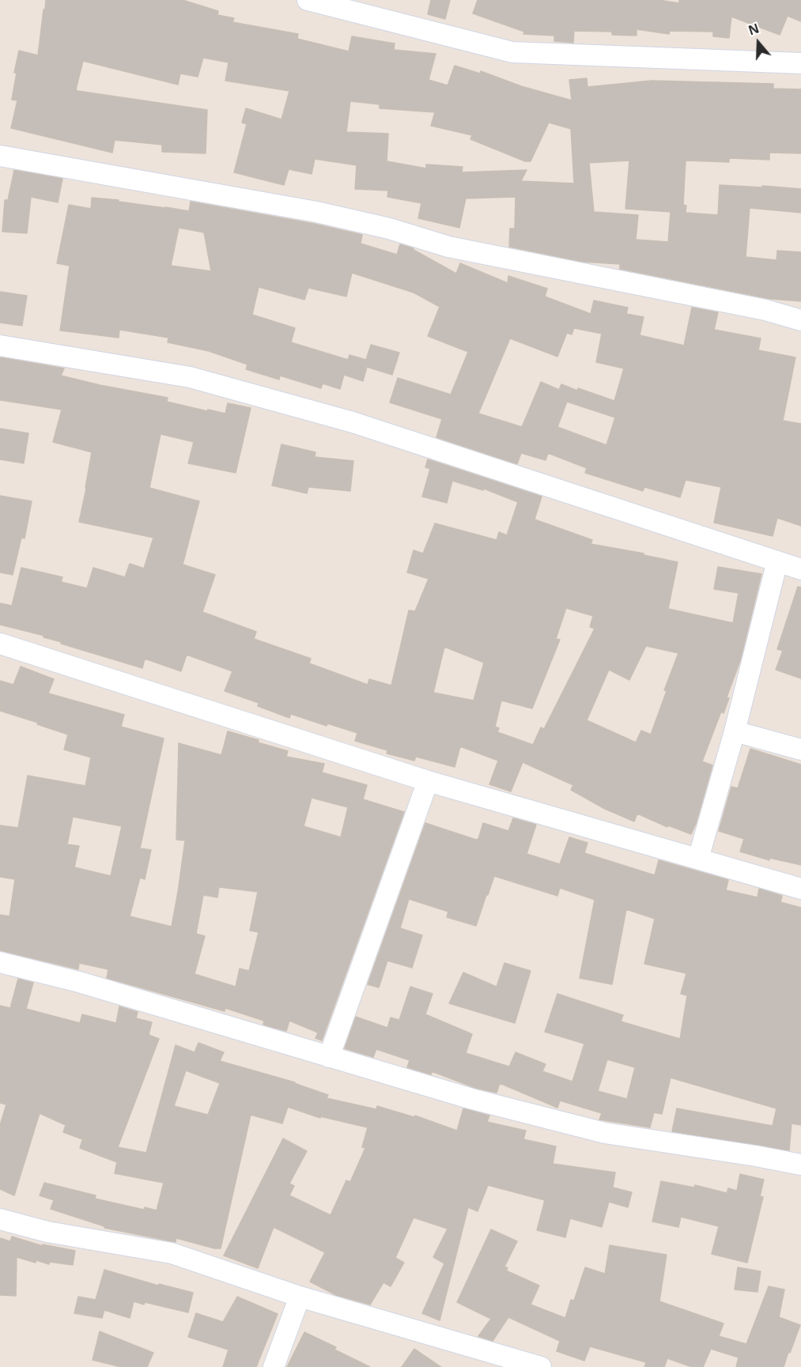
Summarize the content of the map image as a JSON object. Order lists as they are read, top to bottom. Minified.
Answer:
{"north":"top"}
